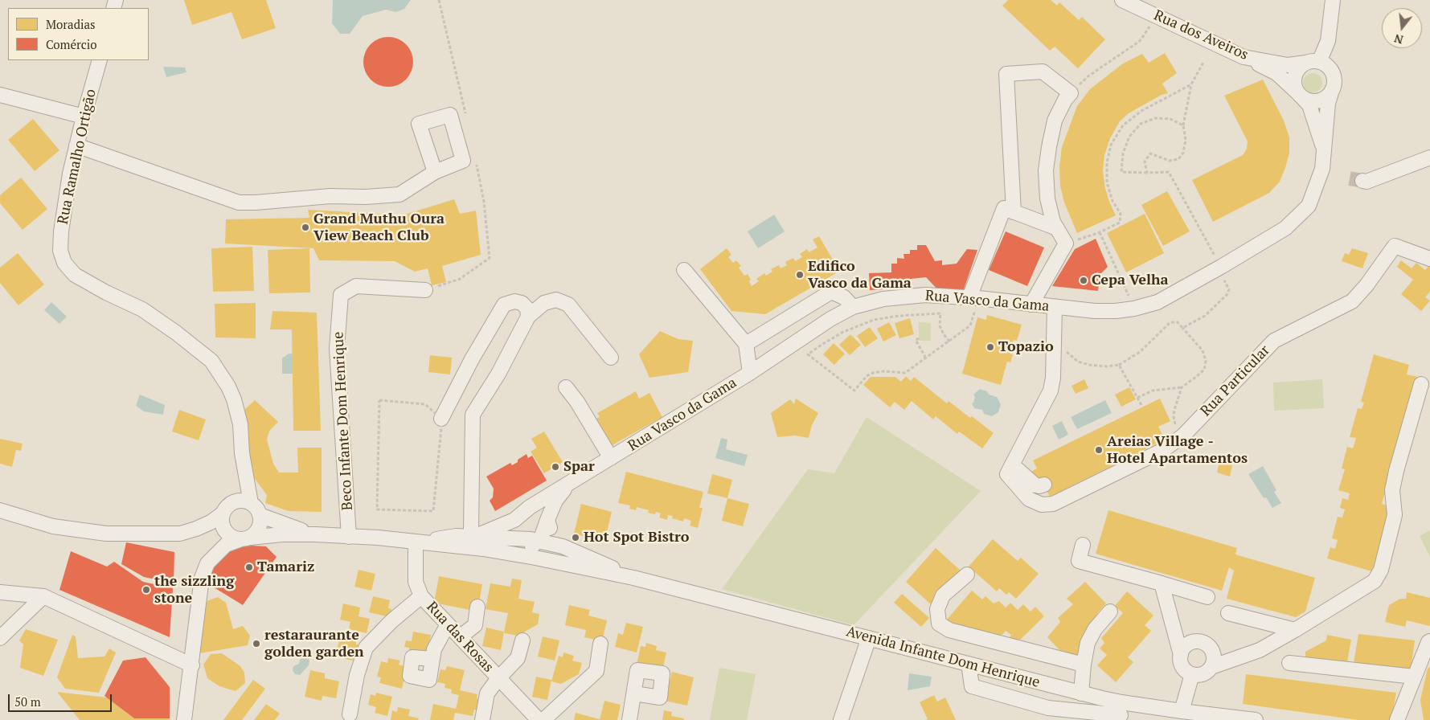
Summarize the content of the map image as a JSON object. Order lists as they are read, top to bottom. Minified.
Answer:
{"streets":{"street":["Rua dos Aveiros","Rua Ramalho Ortigão","Rua Vasco da Gama","Rua Particular","Beco Infante Dom Henrique","Rua das Rosas","Avenida Infante Dom Henrique"]},"crossings":[["Rua dos Aveiros","Rua Vasco da Gama"],["Rua Ramalho Ortigão","Avenida Infante Dom Henrique"],["Rua Vasco da Gama","Avenida Infante Dom Henrique"],["Beco Infante Dom Henrique","Avenida Infante Dom Henrique"],["Rua das Rosas","Avenida Infante Dom Henrique"]],"places":["Grand Muthu Oura View Beach Club","Edifico Vasco da Gama","Cepa Velha","Topazio","Areias Village - Hotel Apartamentos","Spar","Hot Spot Bistro","Tamariz","the sizzling stone","restaraurante golden garden"],"legend":["Moradias","Comércio"],"scale_bar":"50 m","north":"bottom"}
